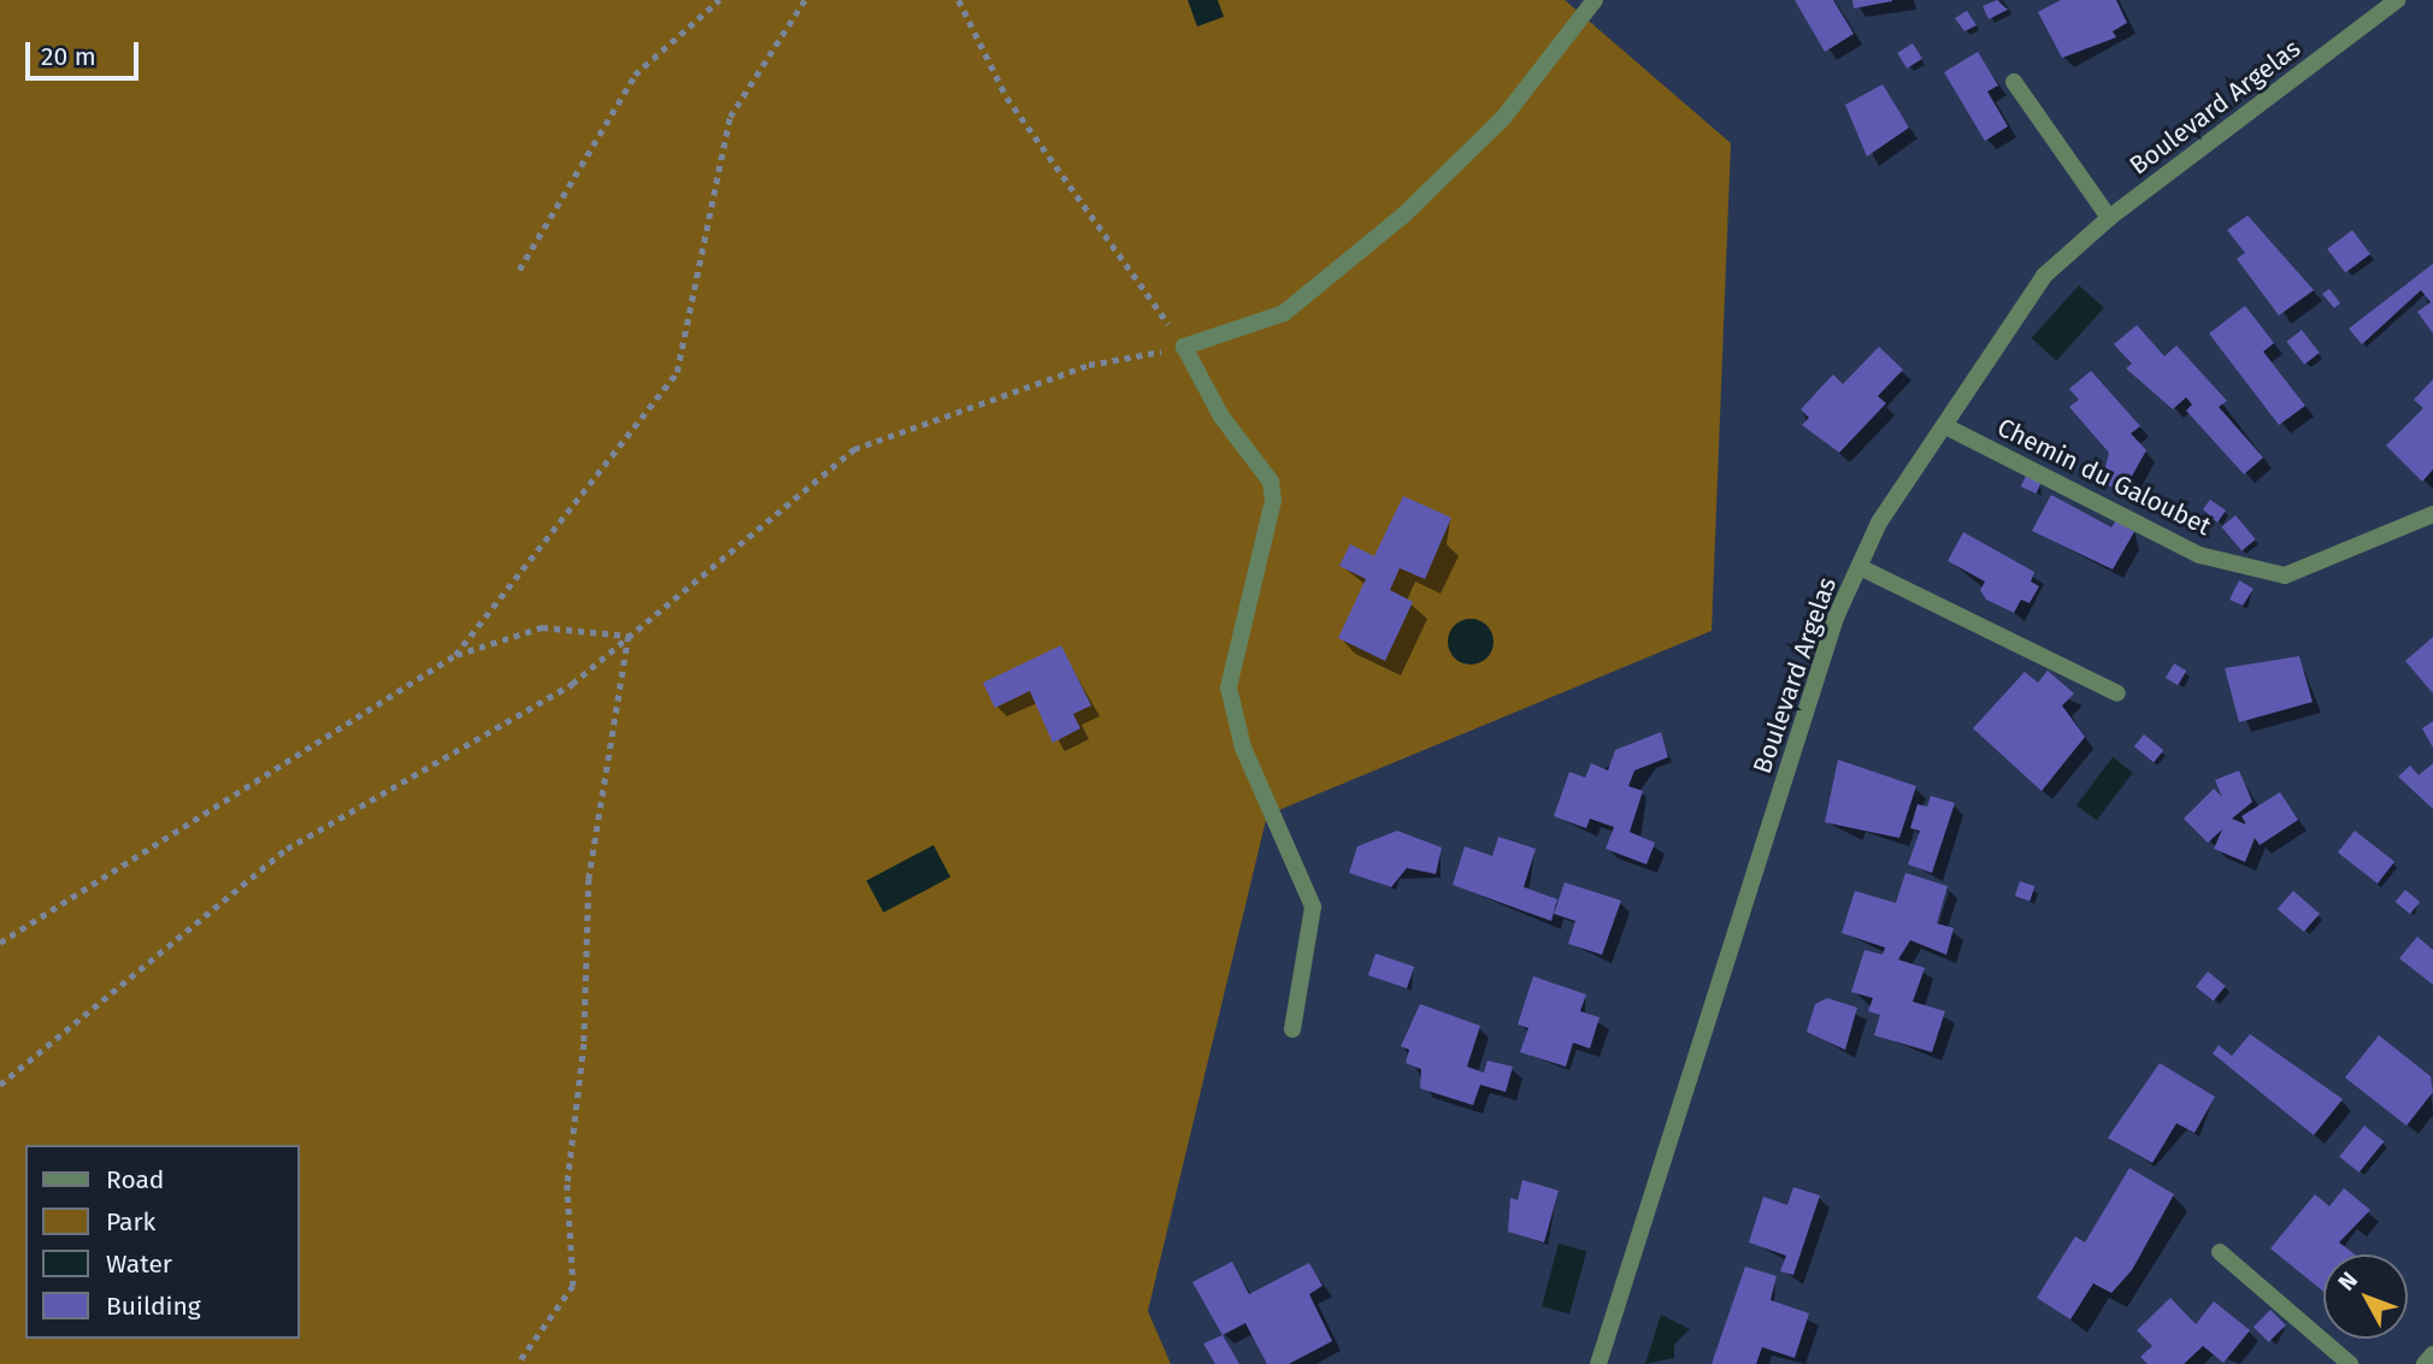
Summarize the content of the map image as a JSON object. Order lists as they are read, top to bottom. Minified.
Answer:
{"streets":{"street":["Boulevard Argelas","Chemin du Galoubet"]},"crossings":[["Boulevard Argelas","Chemin du Galoubet"]],"legend":["Road","Park","Water","Building"],"scale_bar":"20 m","north":"top left"}
